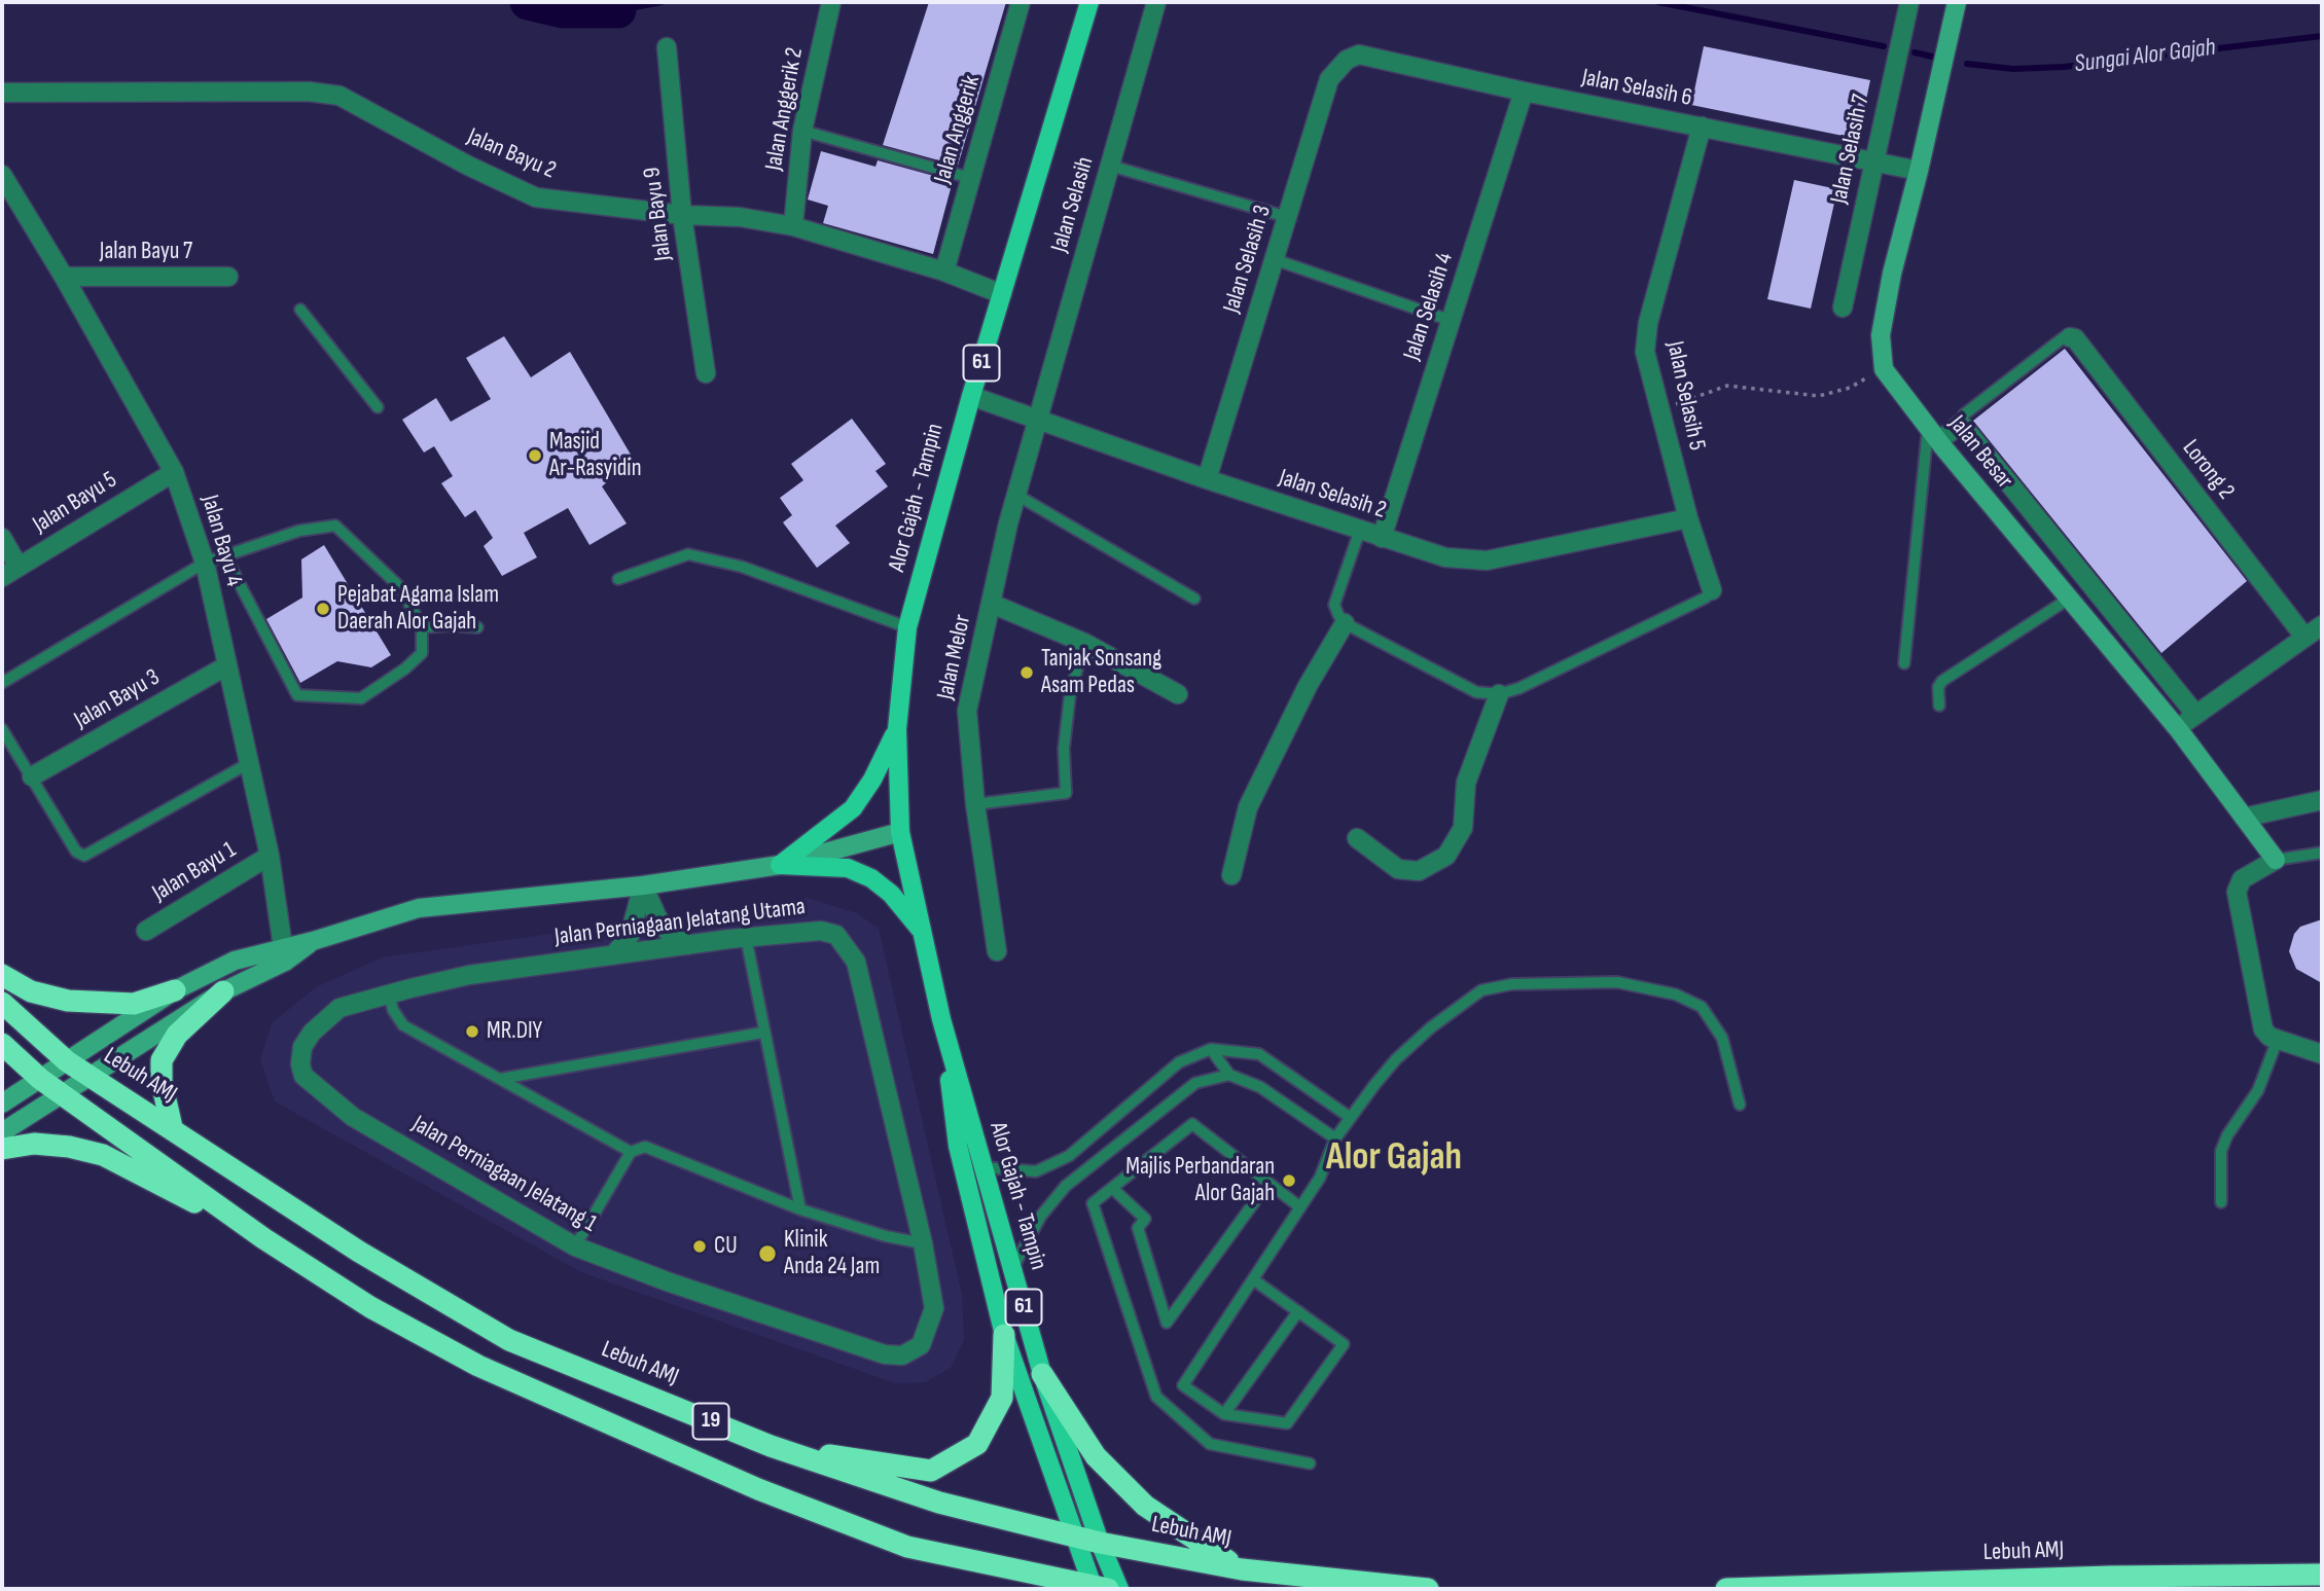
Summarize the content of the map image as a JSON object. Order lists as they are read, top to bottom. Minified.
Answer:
{"streets":{"highway":["Lebuh AMJ","19"],"main road":["61","Alor Gajah - Tampin"],"street":["Jalan Selasih 6","Jalan Anggerik 2","Jalan Anggerik","Jalan Selasih 7","Jalan Bayu 2","Jalan Selasih","Jalan Bayu 9","Jalan Bayu 7","Jalan Selasih 3","Jalan Selasih 4","Jalan Selasih 5","Jalan Besar","Lorong 2","Jalan Selasih 2","Jalan Bayu 5","Jalan Bayu 4","Jalan Melor","Jalan Bayu 3","Jalan Bayu 1","Jalan Perniagaan Jelatang Utama","Jalan Perniagaan Jelatang 1"]},"crossings":[["Jalan Selasih 6","Jalan Selasih 7"],["Jalan Selasih 6","Jalan Selasih 3"],["Jalan Selasih 6","Jalan Selasih 4"],["Jalan Selasih 6","Jalan Selasih 5"],["Jalan Anggerik 2","Jalan Bayu 2"],["Jalan Anggerik","Jalan Bayu 2"],["Jalan Bayu 2","Jalan Bayu 9"],["Jalan Bayu 2","Alor Gajah - Tampin"],["Jalan Selasih","Jalan Selasih 2"],["Jalan Selasih","Jalan Melor"],["Jalan Bayu 7","Jalan Bayu 4"],["Jalan Selasih 3","Jalan Selasih 2"],["Jalan Selasih 4","Jalan Selasih 2"],["Jalan Selasih 5","Jalan Selasih 2"],["Jalan Selasih 2","Alor Gajah - Tampin"],["Jalan Selasih 2","Jalan Melor"],["Alor Gajah - Tampin","Lebuh AMJ"],["Alor Gajah - Tampin","19"],["Jalan Bayu 5","Jalan Bayu 4"],["Jalan Bayu 4","Jalan Bayu 3"],["Jalan Bayu 4","Jalan Bayu 1"],["Jalan Perniagaan Jelatang Utama","Jalan Perniagaan Jelatang 1"]],"districts":["Alor Gajah"],"water":["Sungai Alor Gajah"],"places":["Masjid Ar-Rasyidin","Pejabat Agama Islam Daerah Alor Gajah","Tanjak Sonsang Asam Pedas","MR.DIY","Majlis Perbandaran Alor Gajah","CU","Klinik Anda 24 Jam"]}
